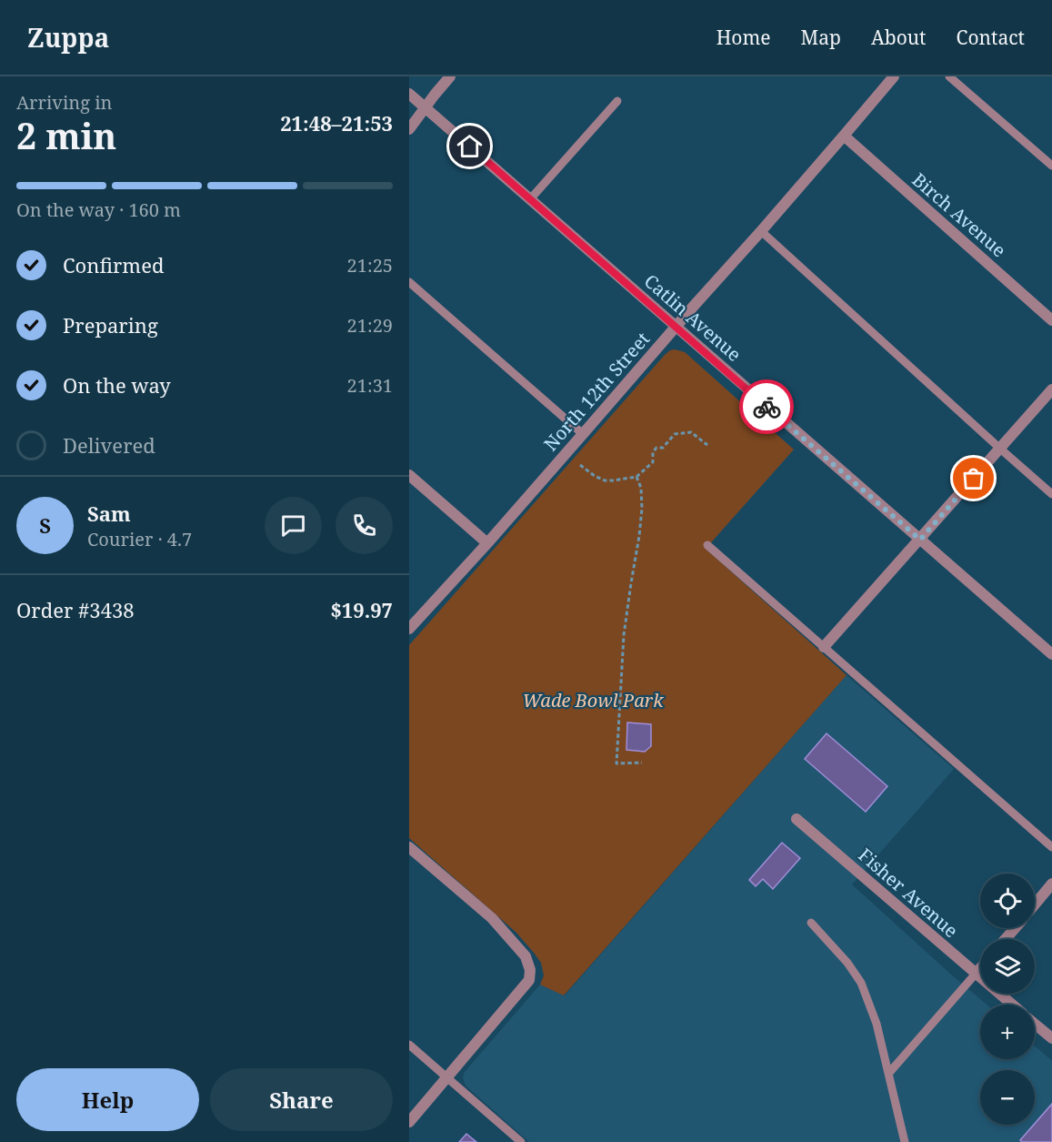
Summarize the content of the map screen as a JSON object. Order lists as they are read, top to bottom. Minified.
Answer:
{"streets":{"street":["Birch Avenue","Catlin Avenue","North 12th Street","Fisher Avenue"]},"crossings":[["Birch Avenue","North 12th Street"],["Catlin Avenue","North 12th Street"]],"parks":["Wade Bowl Park"],"page":{"header":"Zuppa","nav":["Home","Map","About","Contact"],"heading":["2 min","Arriving in","21:48–21:53"],"panel":["Sam","Courier · 4.7","Order #3438","$19.97"],"bar":"On the way · 160 m","list":[["Confirmed","21:25"],["Preparing","21:29"],["On the way","21:31"],"Delivered"],"round":"S","map_buttons":["+","−"],"buttons":["Help","Share"]}}
